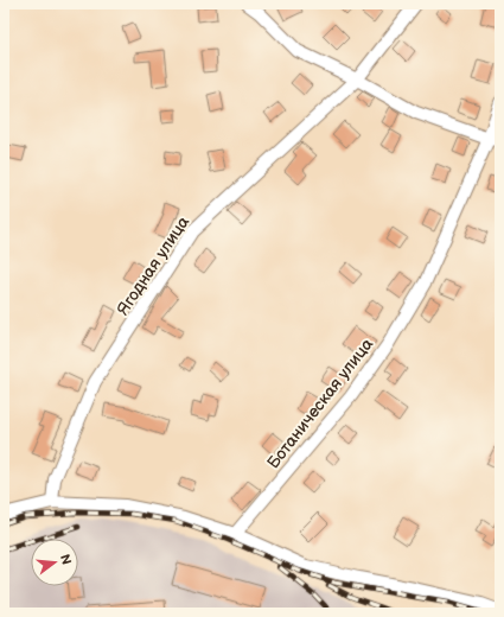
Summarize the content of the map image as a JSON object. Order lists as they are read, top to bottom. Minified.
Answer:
{"streets":{"street":["Ягодная улица","Ботаническая улица"]},"north":"right"}
